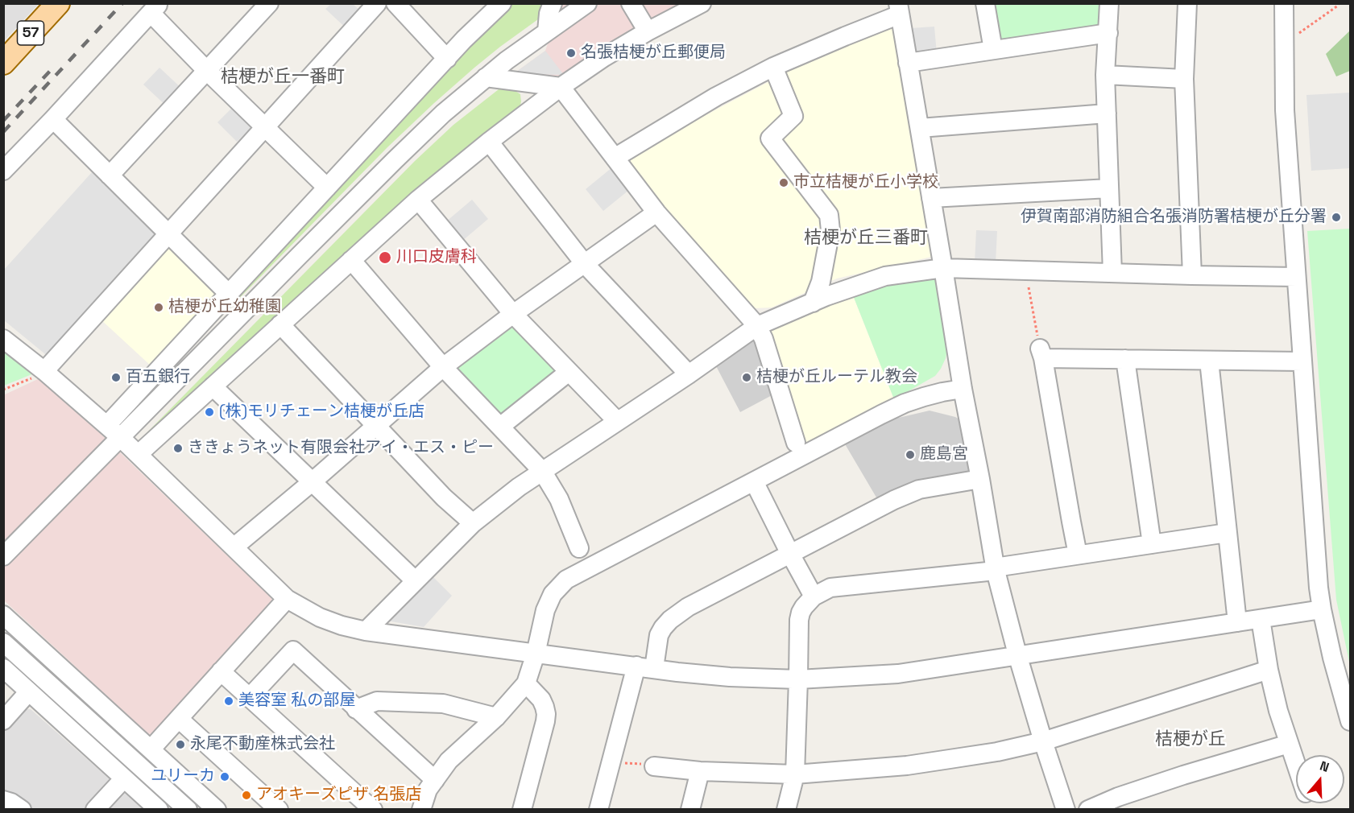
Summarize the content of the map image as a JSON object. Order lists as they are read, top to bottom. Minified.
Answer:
{"streets":{"main road":["57"]},"districts":["桔梗が丘一番町","桔梗が丘三番町","桔梗が丘"],"places":["名張桔梗が丘郵便局","市立桔梗が丘小学校","伊賀南部消防組合名張消防署桔梗が丘分署","川口皮膚科","桔梗が丘幼稚園","百五銀行","桔梗が丘ルーテル教会","(株)モリチェーン桔梗が丘店","ききょうネット有限会社アイ・エス・ピー","鹿島宮","美容室 私の部屋","永尾不動産株式会社","ユリーカ","アオキーズピザ 名張店"],"north":"top"}
